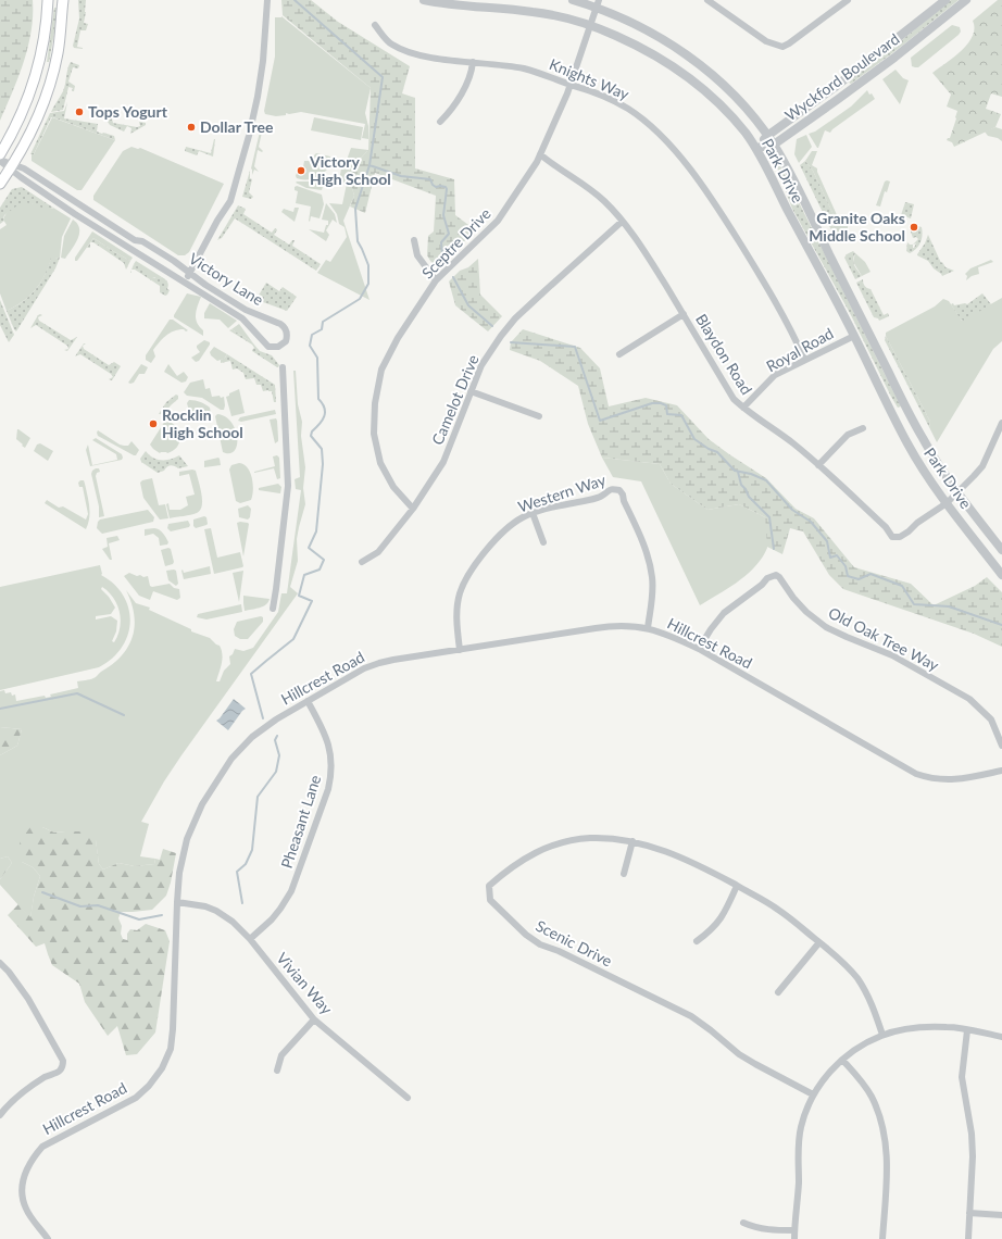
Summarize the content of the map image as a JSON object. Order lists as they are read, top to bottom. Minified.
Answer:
{"streets":{"street":["Wyckford Boulevard","Knights Way","Park Drive","Sceptre Drive","Victory Lane","Royal Road","Blaydon Road","Camelot Drive","Western Way","Old Oak Tree Way","Hillcrest Road","Pheasant Lane","Scenic Drive","Vivian Way"]},"crossings":[["Wyckford Boulevard","Park Drive"],["Knights Way","Sceptre Drive"],["Knights Way","Royal Road"],["Park Drive","Sceptre Drive"],["Park Drive","Royal Road"],["Park Drive","Blaydon Road"],["Sceptre Drive","Blaydon Road"],["Sceptre Drive","Camelot Drive"],["Royal Road","Blaydon Road"],["Blaydon Road","Camelot Drive"],["Western Way","Hillcrest Road"],["Old Oak Tree Way","Hillcrest Road"],["Hillcrest Road","Pheasant Lane"],["Hillcrest Road","Vivian Way"],["Pheasant Lane","Vivian Way"]],"places":["Tops Yogurt","Dollar Tree","Victory High School","Granite Oaks Middle School","Rocklin High School"]}
